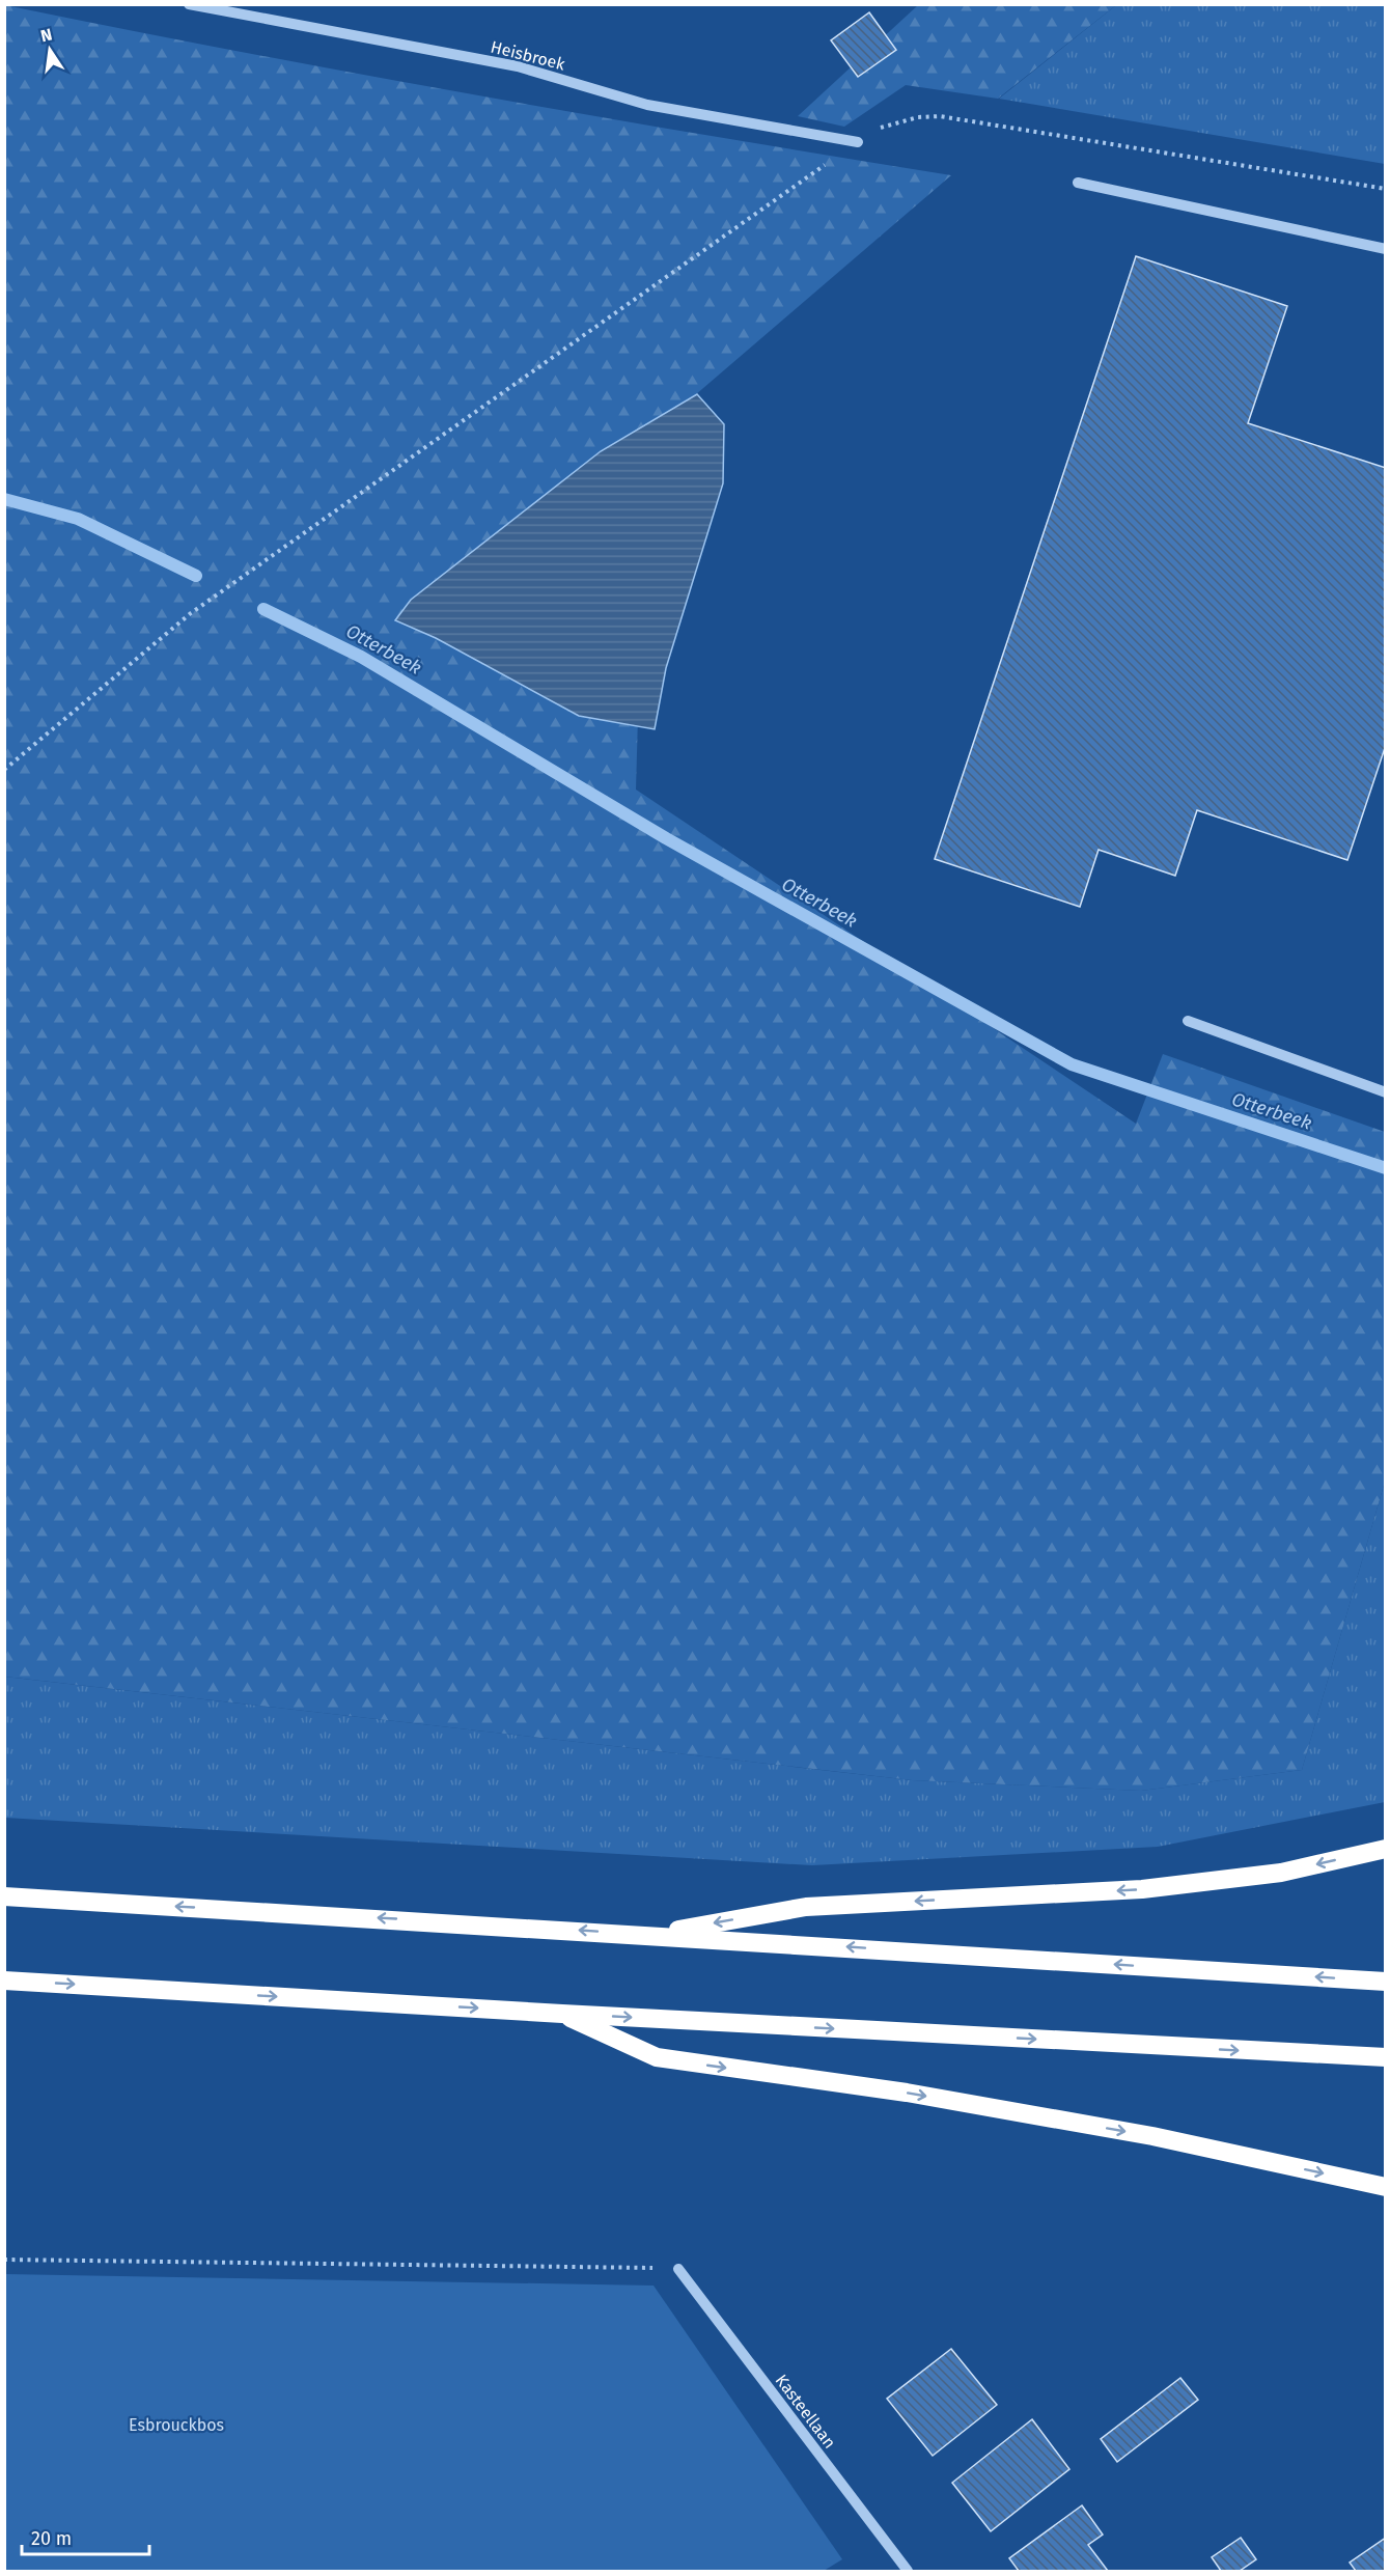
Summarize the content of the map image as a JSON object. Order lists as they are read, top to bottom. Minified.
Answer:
{"streets":{"street":["Heisbroek","Kasteellaan"]},"water":["Otterbeek"],"parks":["Esbrouckbos"],"scale_bar":"20 m","north":"top"}
